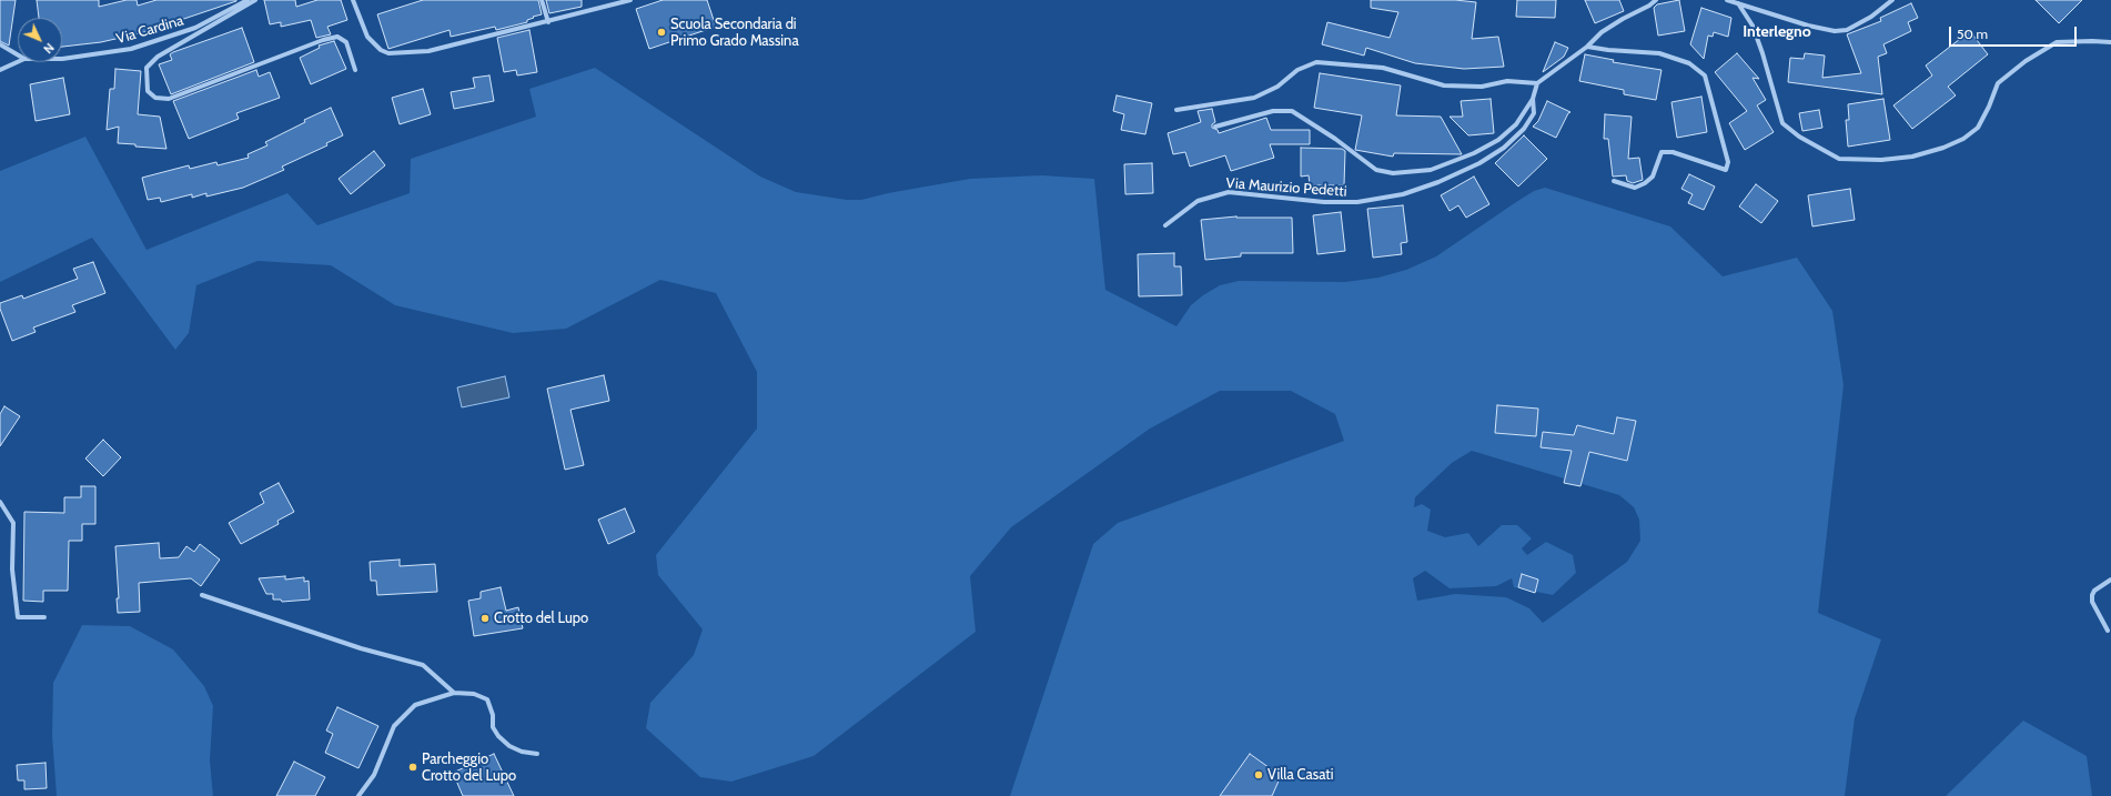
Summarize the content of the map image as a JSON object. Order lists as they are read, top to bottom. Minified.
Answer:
{"streets":{"street":["Via Cardina","Via Maurizio Pedetti"]},"districts":["Interlegno"],"places":["Scuola Secondaria di Primo Grado Massina","Crotto del Lupo","Parcheggio Crotto del Lupo","Villa Casati"],"scale_bar":"50 m","north":"bottom right"}
